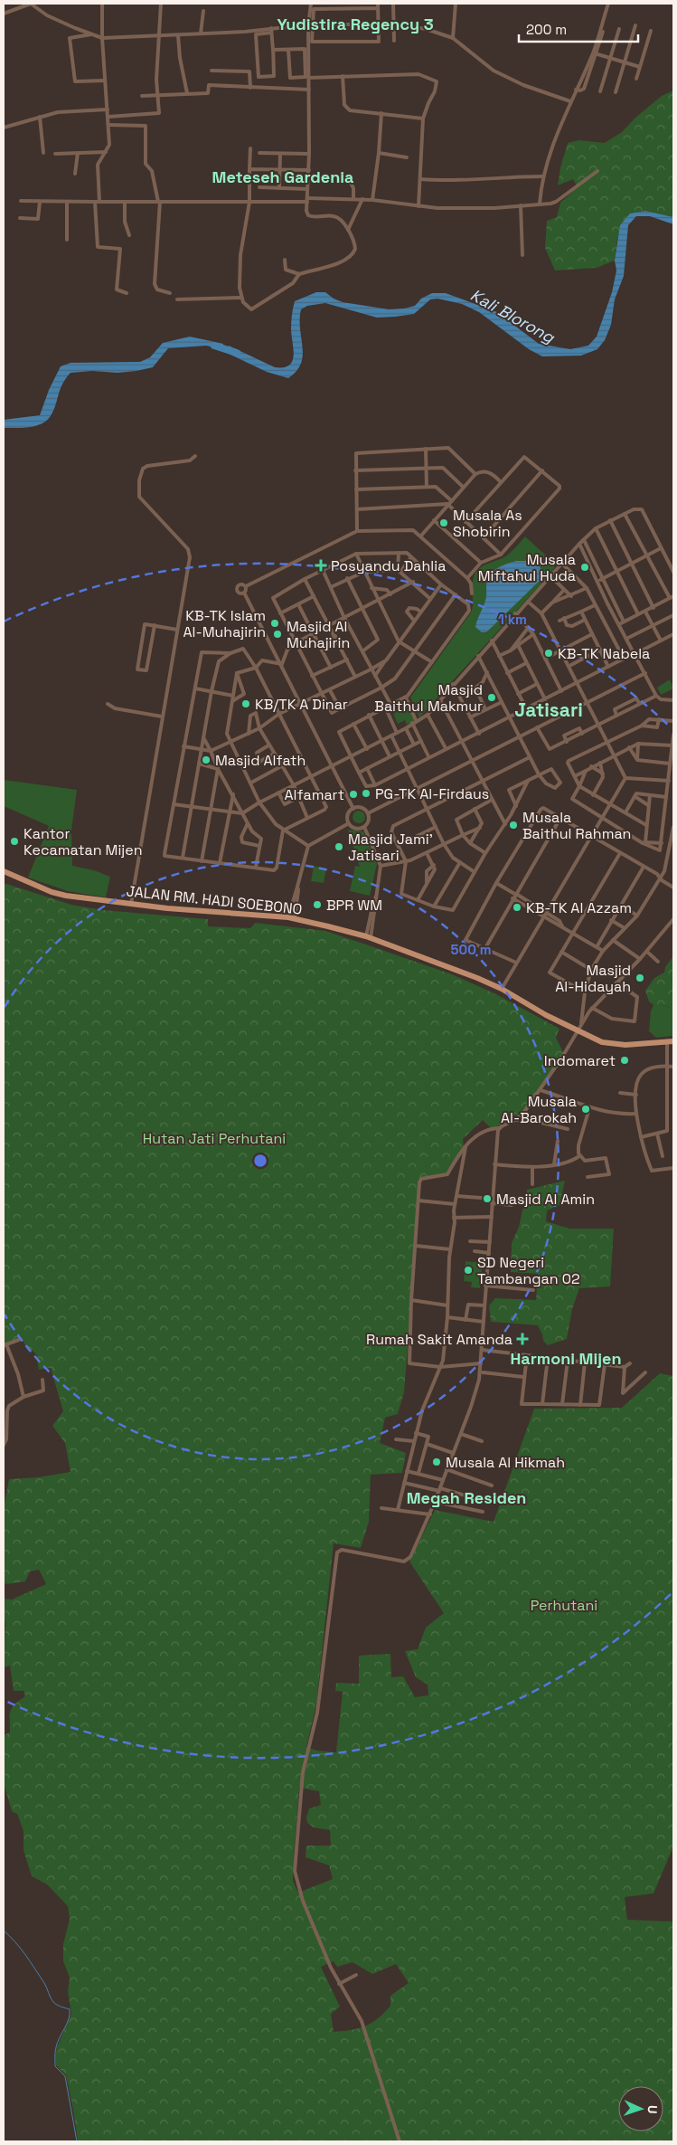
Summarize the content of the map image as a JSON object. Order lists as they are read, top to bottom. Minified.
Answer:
{"streets":{"main road":["JALAN RM. HADI SOEBONO"]},"districts":["Yudistira Regency 3","Meteseh Gardenia","Jatisari","Harmoni Mijen","Megah Residen"],"water":["Kali Blorong"],"parks":["Hutan Jati Perhutani","Perhutani"],"places":{"other":["Musala As Shobirin","Musala Miftahul Huda","KB-TK Islam Al-Muhajirin","Masjid Al Muhajirin","KB-TK Nabela","Masjid Baithul Makmur","KB/TK A Dinar","Masjid Alfath","PG-TK Al-Firdaus","Alfamart","Musala Baithul Rahman","Kantor Kecamatan Mijen","Masjid Jami' Jatisari","BPR WM","KB-TK Al Azzam","Masjid Al-Hidayah","Indomaret","Musala Al-Barokah","Masjid Al Amin","SD Negeri Tambangan 02","Musala Al Hikmah"],"health":["Posyandu Dahlia","Rumah Sakit Amanda"]},"scale_bar":"200 m","north":"right","rings":["1 km","500 m"]}
